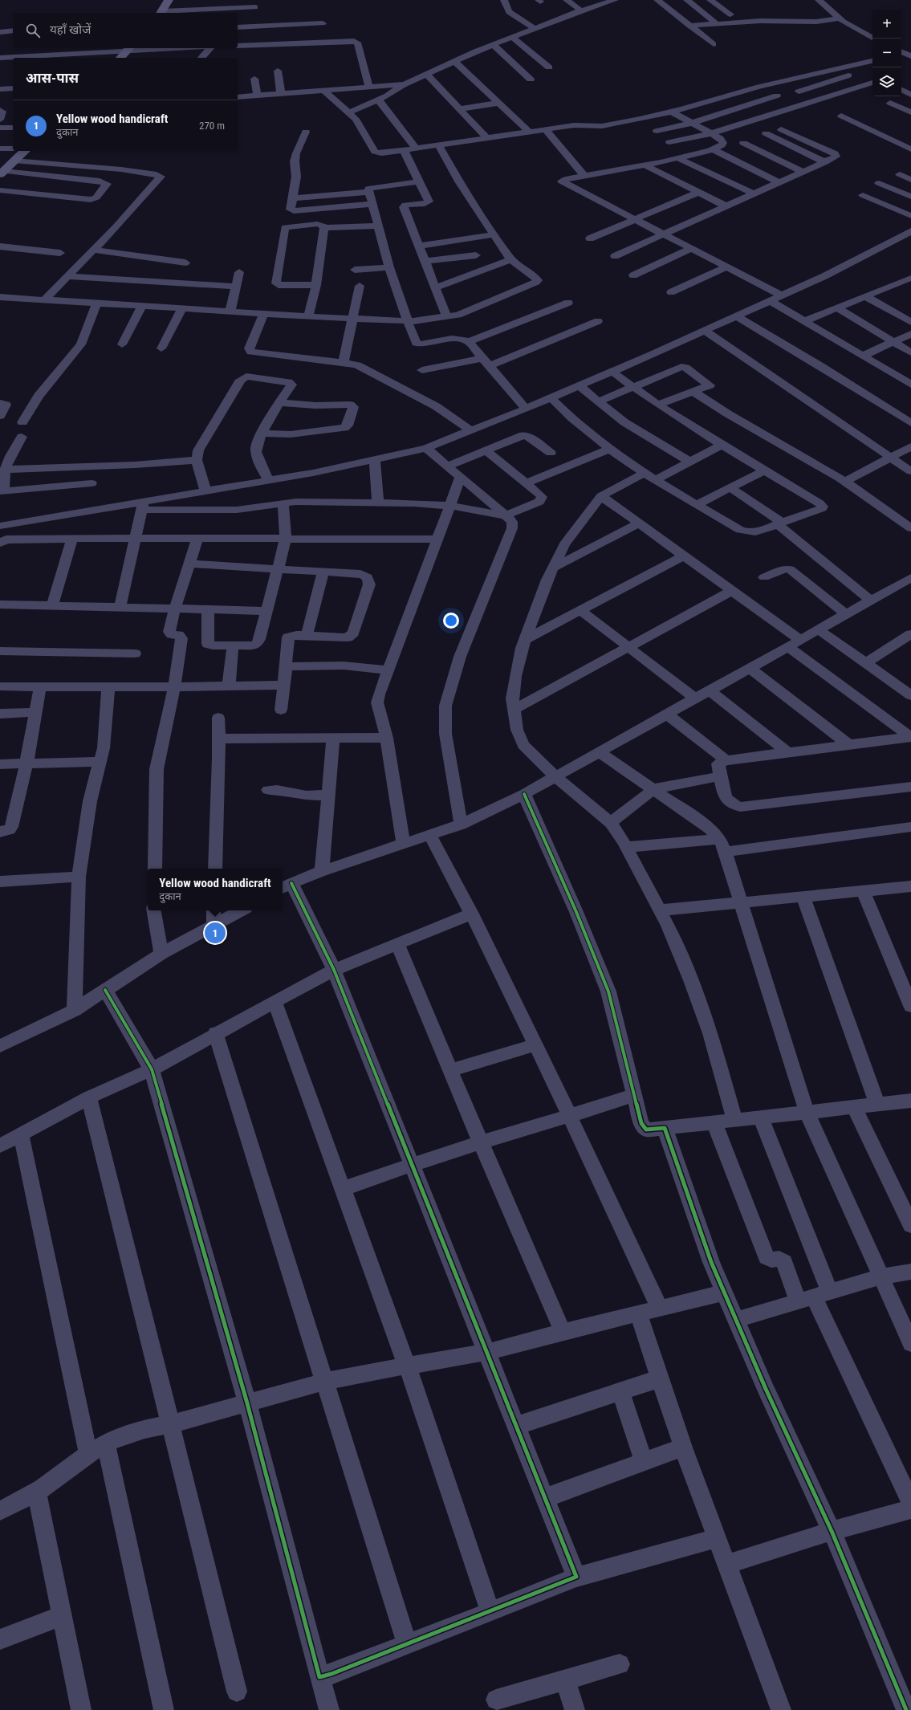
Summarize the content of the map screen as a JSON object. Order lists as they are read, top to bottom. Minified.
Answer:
{"page":{"map_buttons":["+","−"],"search":"यहाँ खोजें","heading":"आस-पास","list":[{"mark":"1","name":"Yellow wood handicraft","note":"दुकान","value":"270 m"}],"popup":["Yellow wood handicraft","दुकान"],"pins":"1"}}
